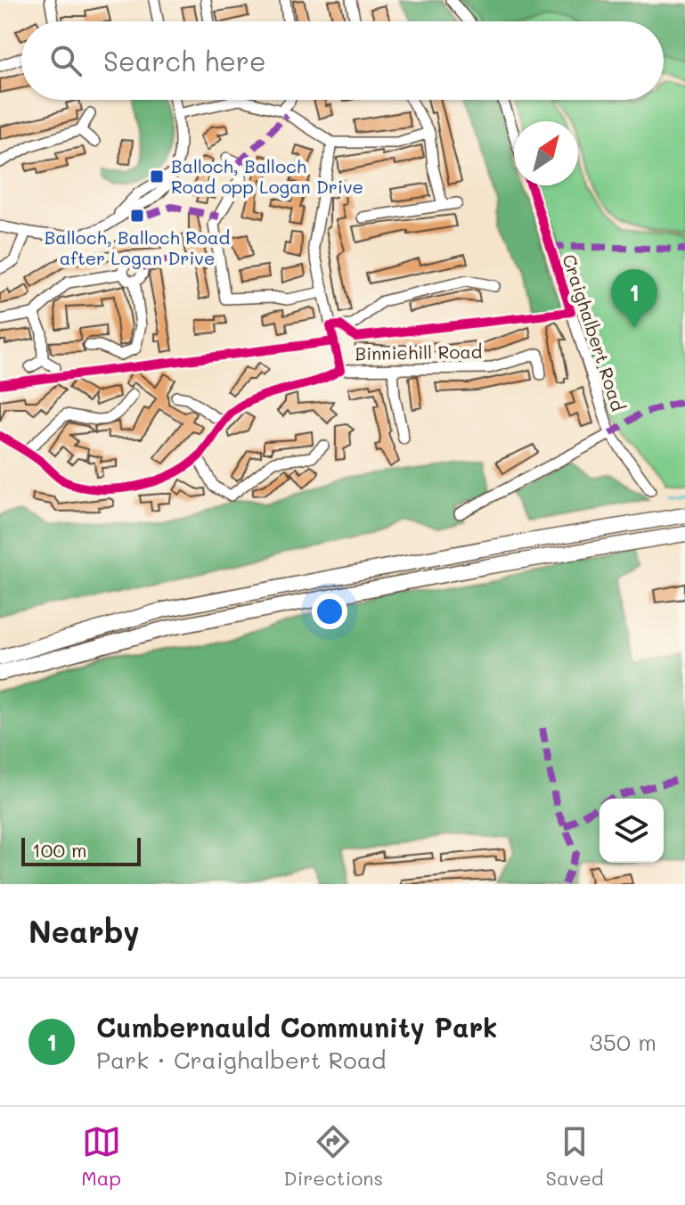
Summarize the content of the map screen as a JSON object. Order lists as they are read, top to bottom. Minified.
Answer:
{"streets":{"street":["Craighalbert Road","Binniehill Road"]},"places":{"transit":["Balloch, Balloch Road opp Logan Drive","Balloch, Balloch Road after Logan Drive"]},"scale_bar":"100 m","north":"top right","page":{"search":"Search here","pins":"1","scale":"100 m","heading":"Nearby","list":[{"mark":"1","name":"Cumbernauld Community Park","note":"Park · Craighalbert Road","value":"350 m"}],"nav":["Map","Directions","Saved"]}}
